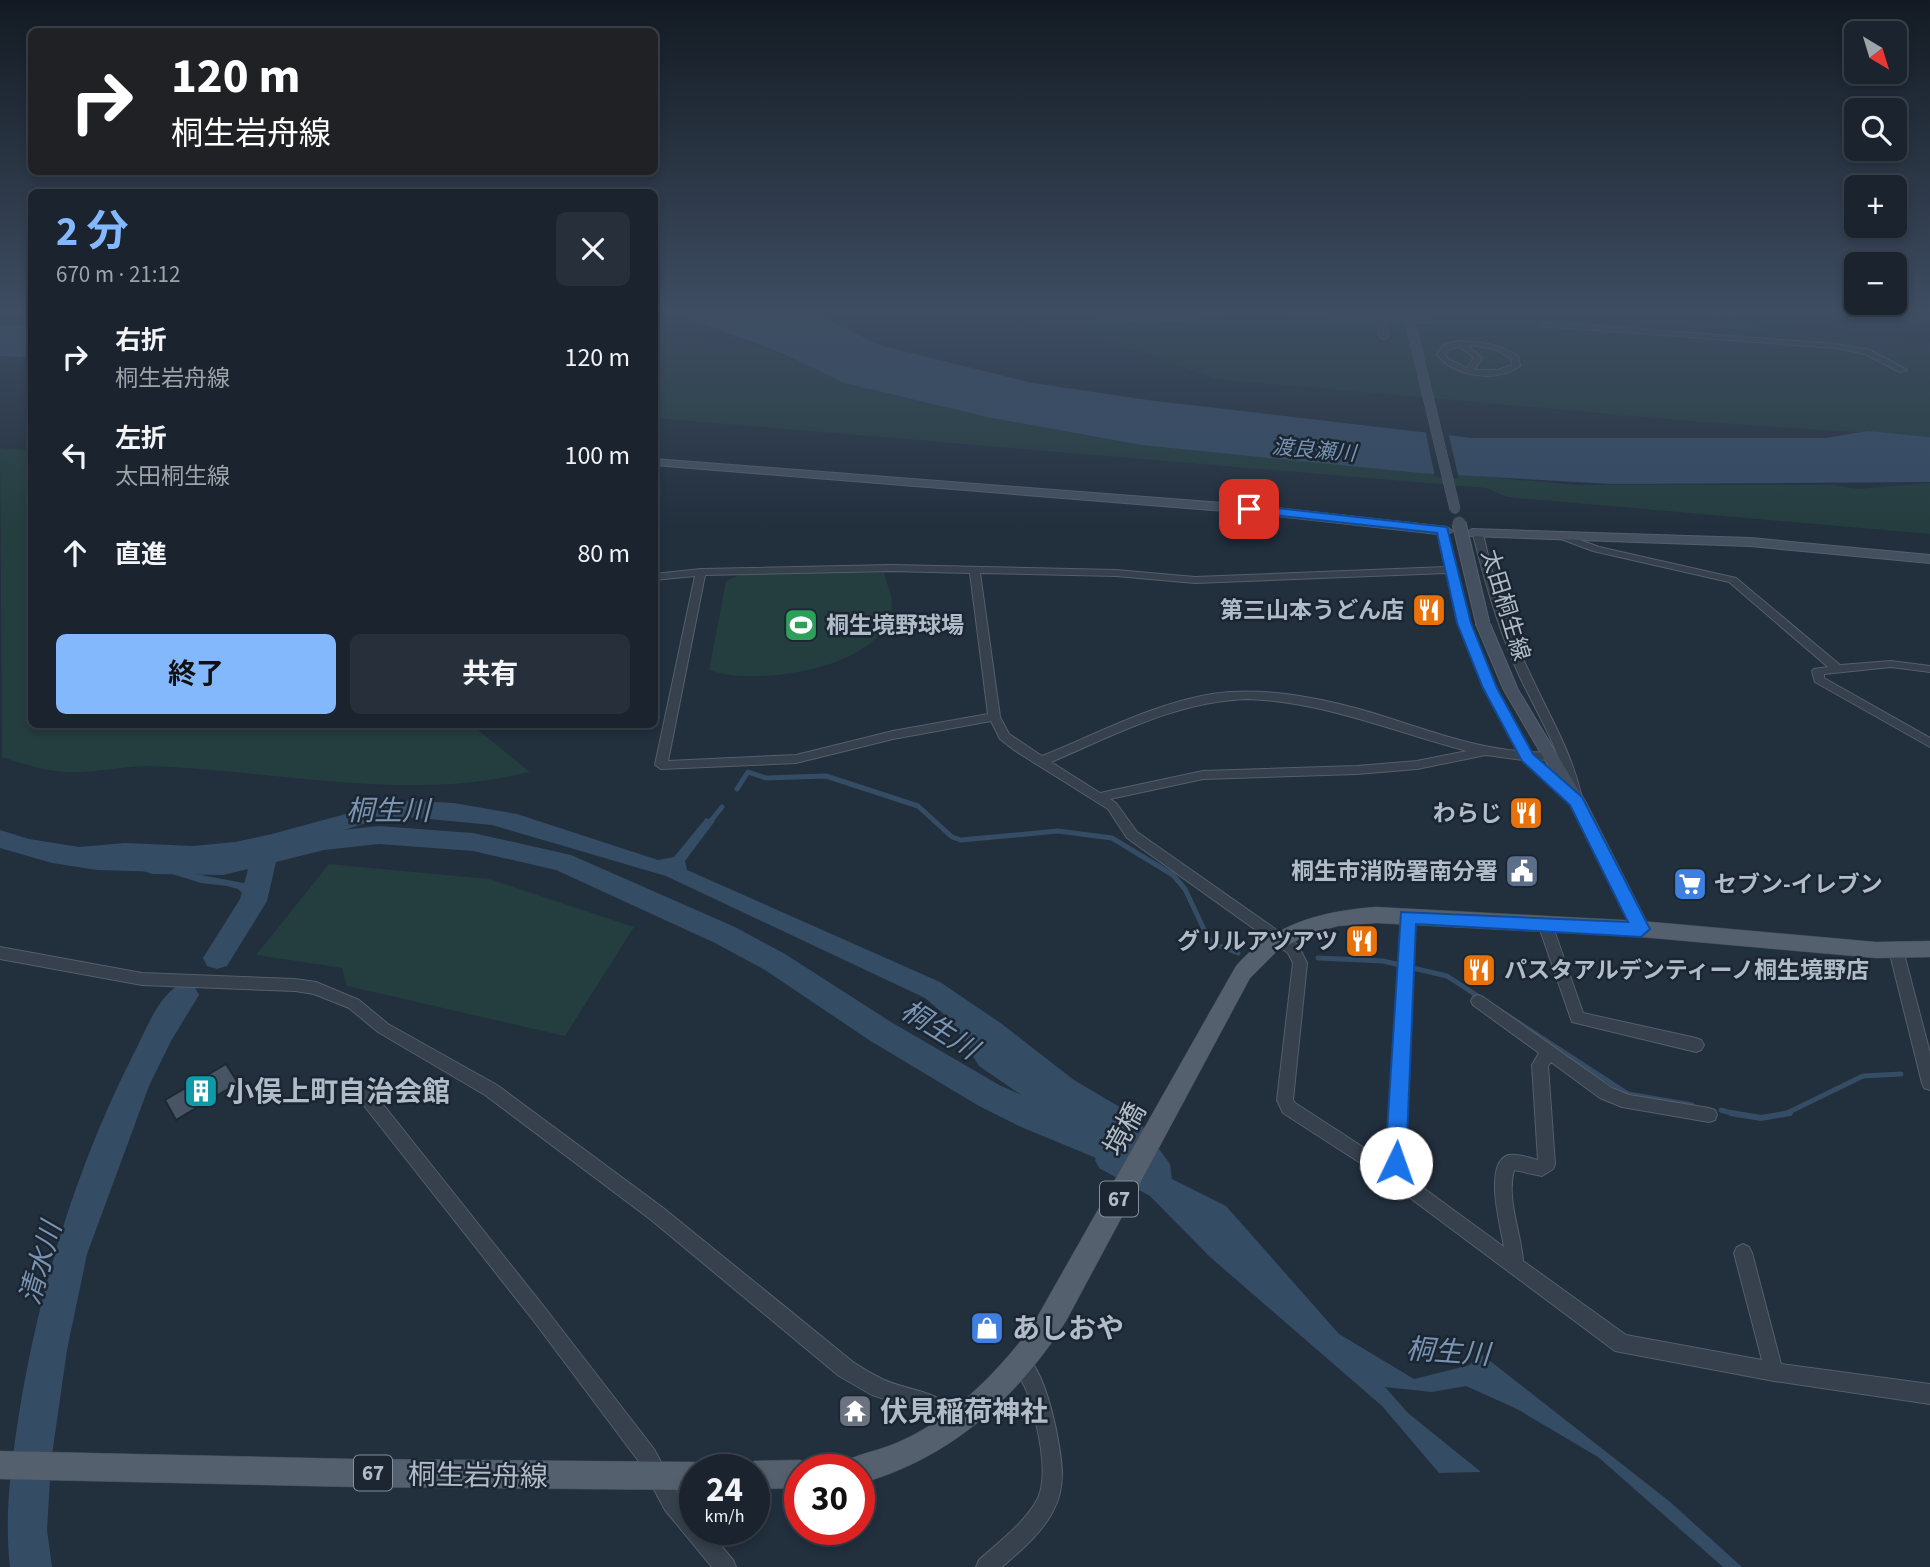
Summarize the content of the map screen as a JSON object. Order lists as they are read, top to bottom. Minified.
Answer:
{"streets":{"main road":["境橋","67","桐生岩舟線"],"street":["太田桐生線"]},"crossings":[["太田桐生線","67"],["境橋","67"]],"water":["渡良瀬川","桐生川","清水川"],"places":{"restaurant":["第三山本うどん店","わらじ","グリルアツアツ","パスタアルデンティーノ桐生境野店"],"sports":["桐生境野球場"],"public building":["桐生市消防署南分署"],"supermarket":["セブン-イレブン"],"building":["小俣上町自治会館"],"shop":["あしおや"],"temple":["伏見稲荷神社"]},"north":"bottom right","page":{"map_buttons":["+","−"],"turn":["120 m","桐生岩舟線"],"heading":["2 分","670 m · 21:12"],"list":[{"name":"右折","note":"桐生岩舟線","value":"120 m"},{"name":"左折","note":"太田桐生線","value":"100 m"},{"name":"直進","value":"80 m"}],"buttons":["終了","共有"],"speed":"24 km/h","limit":"30"}}
